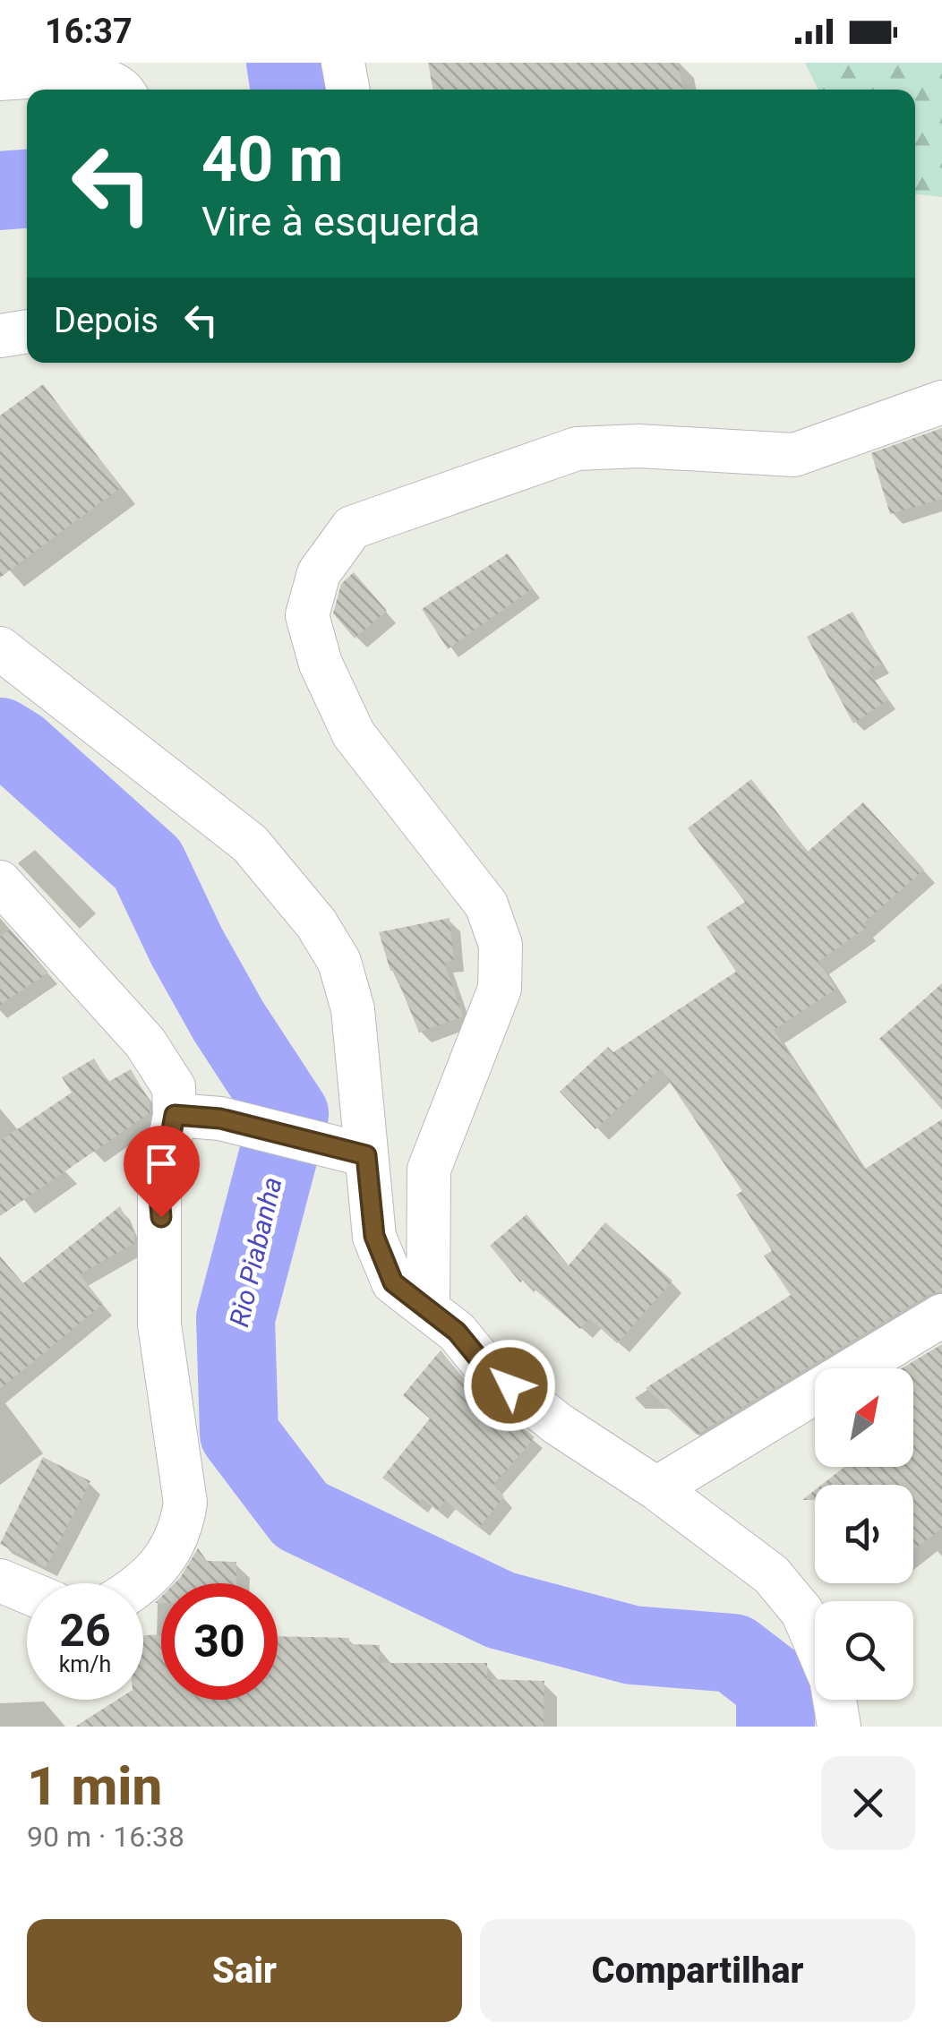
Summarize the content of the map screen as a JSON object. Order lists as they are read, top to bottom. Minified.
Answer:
{"water":["Rio Piabanha"],"north":"top right","page":{"status":"16:37","turn":["40 m","Vire à esquerda"],"then":"Depois","speed":"26 km/h","limit":"30","heading":["1 min","90 m · 16:38"],"buttons":["Sair","Compartilhar"]}}
